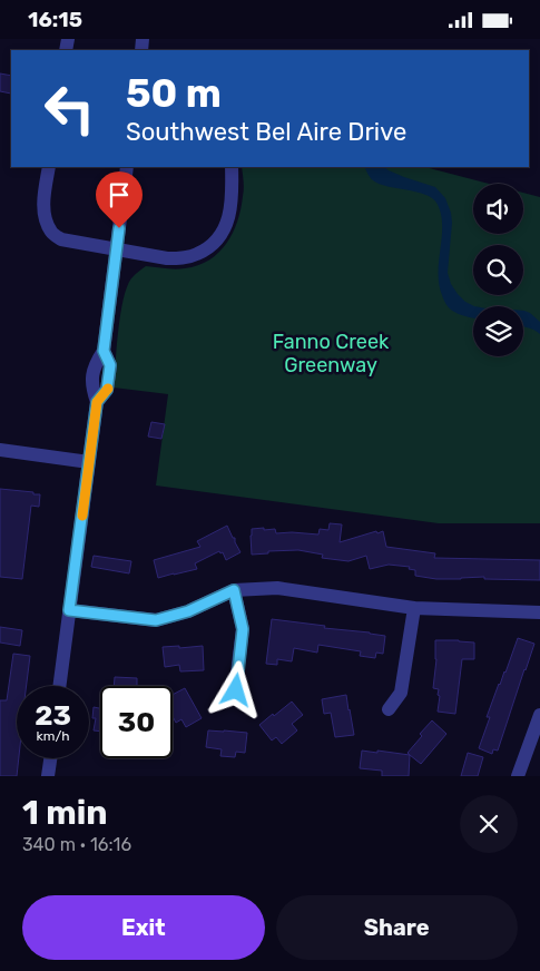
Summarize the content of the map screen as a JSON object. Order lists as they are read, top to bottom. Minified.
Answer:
{"parks":["Fanno Creek Greenway"],"page":{"status":"16:15","turn":["50 m","Southwest Bel Aire Drive"],"speed":"23 km/h","limit":"30","heading":["1 min","340 m · 16:16"],"buttons":["Exit","Share"]}}
